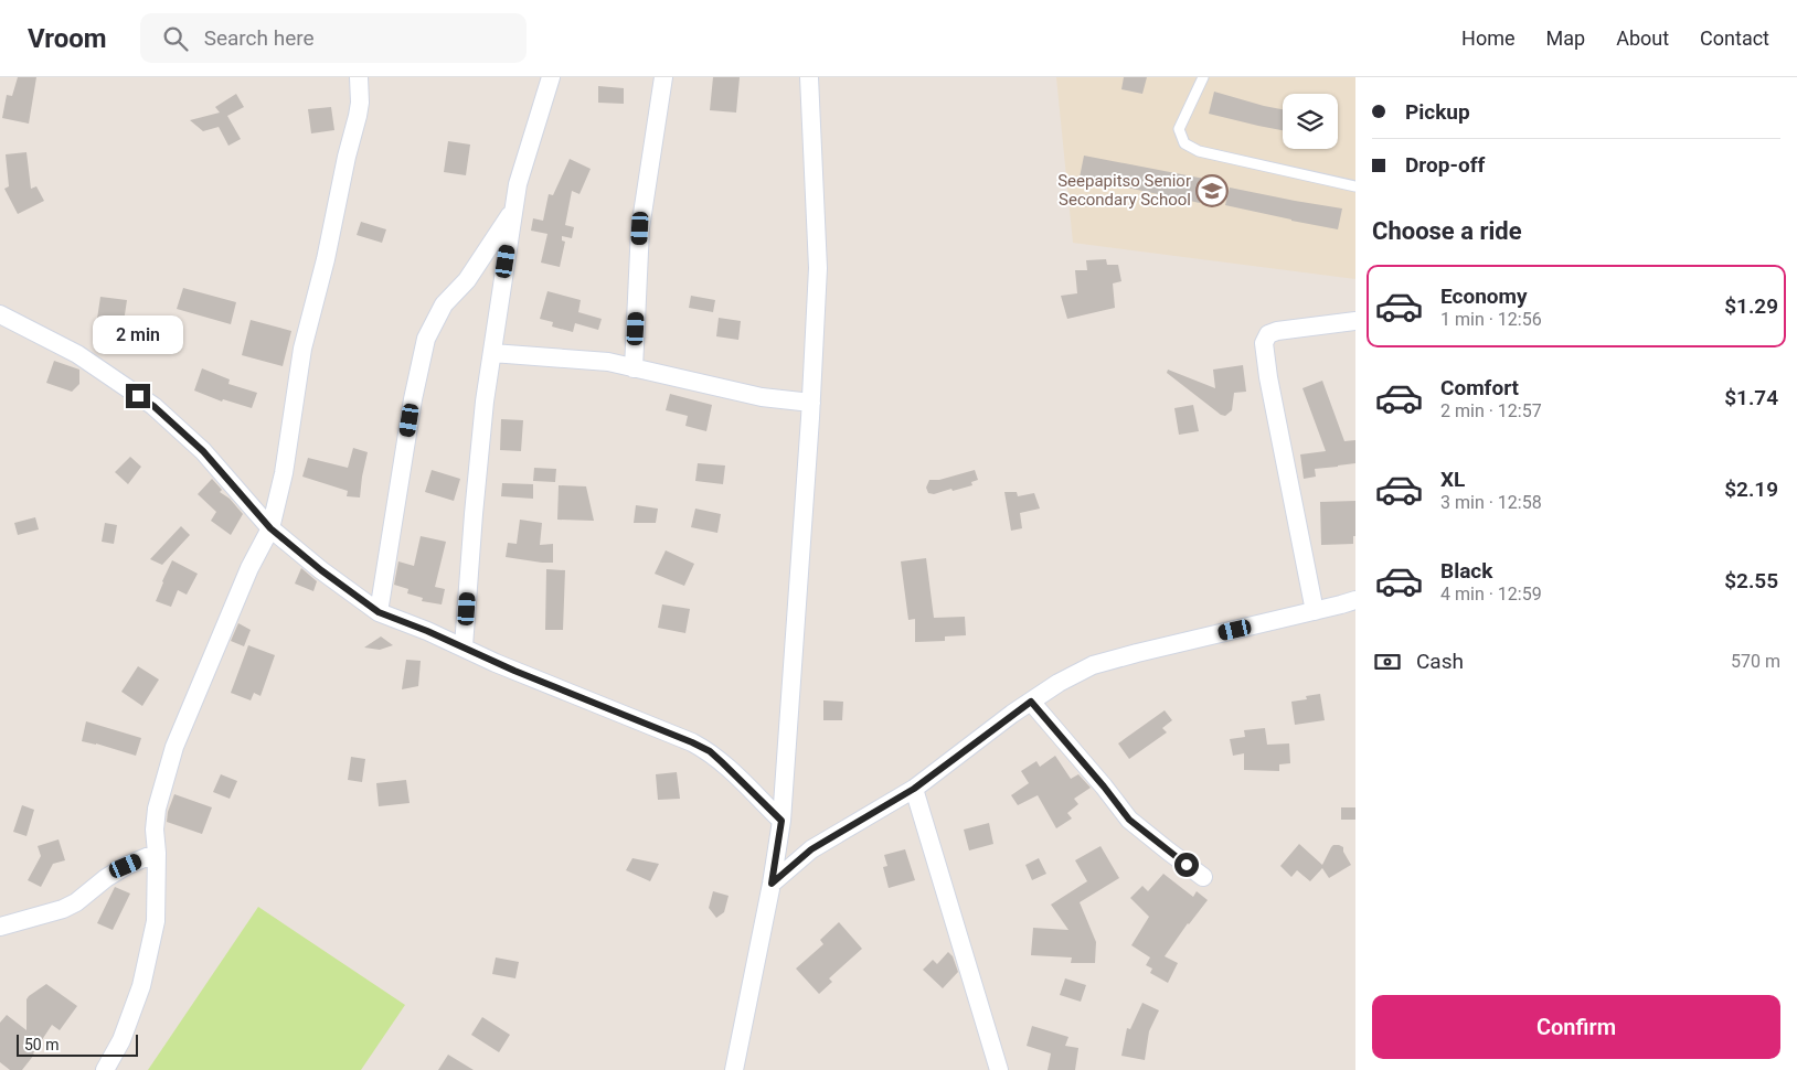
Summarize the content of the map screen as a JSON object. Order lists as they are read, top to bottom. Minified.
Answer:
{"places":{"school or university":["Seepapitso Senior Secondary School"]},"scale_bar":"50 m","page":{"header":"Vroom","search":"Search here","nav":["Home","Map","About","Contact"],"banner":["Pickup","Drop-off"],"heading":"Choose a ride","list":[{"name":"Economy","note":"1 min · 12:56","value":"$1.29"},{"name":"Comfort","note":"2 min · 12:57","value":"$1.74"},{"name":"XL","note":"3 min · 12:58","value":"$2.19"},{"name":"Black","note":"4 min · 12:59","value":"$2.55"}],"bubble":"2 min","pay":["Cash","570 m"],"buttons":"Confirm","scale":"50 m"}}
